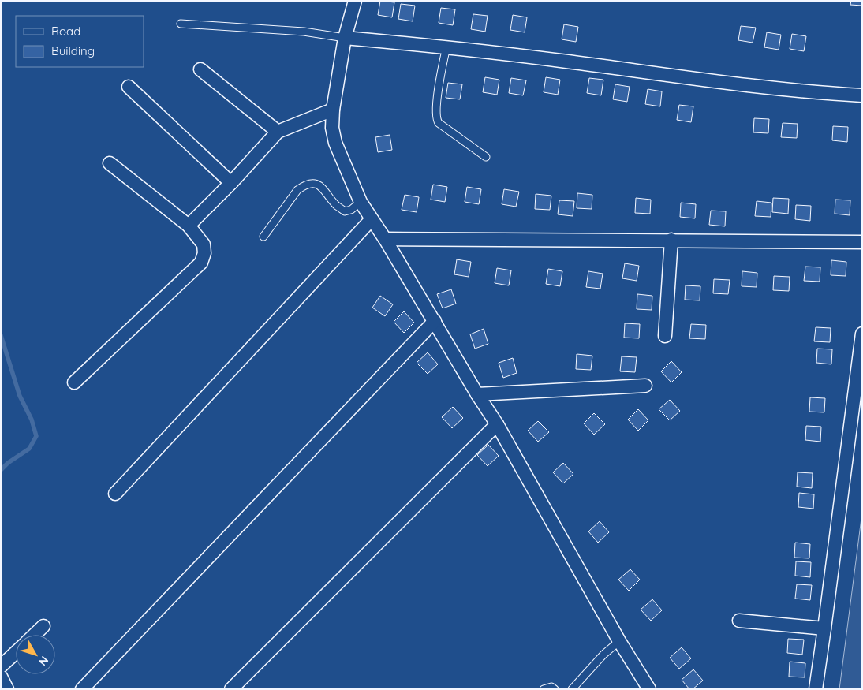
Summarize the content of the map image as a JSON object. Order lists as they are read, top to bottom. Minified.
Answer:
{"legend":["Road","Building"],"north":"bottom right"}
